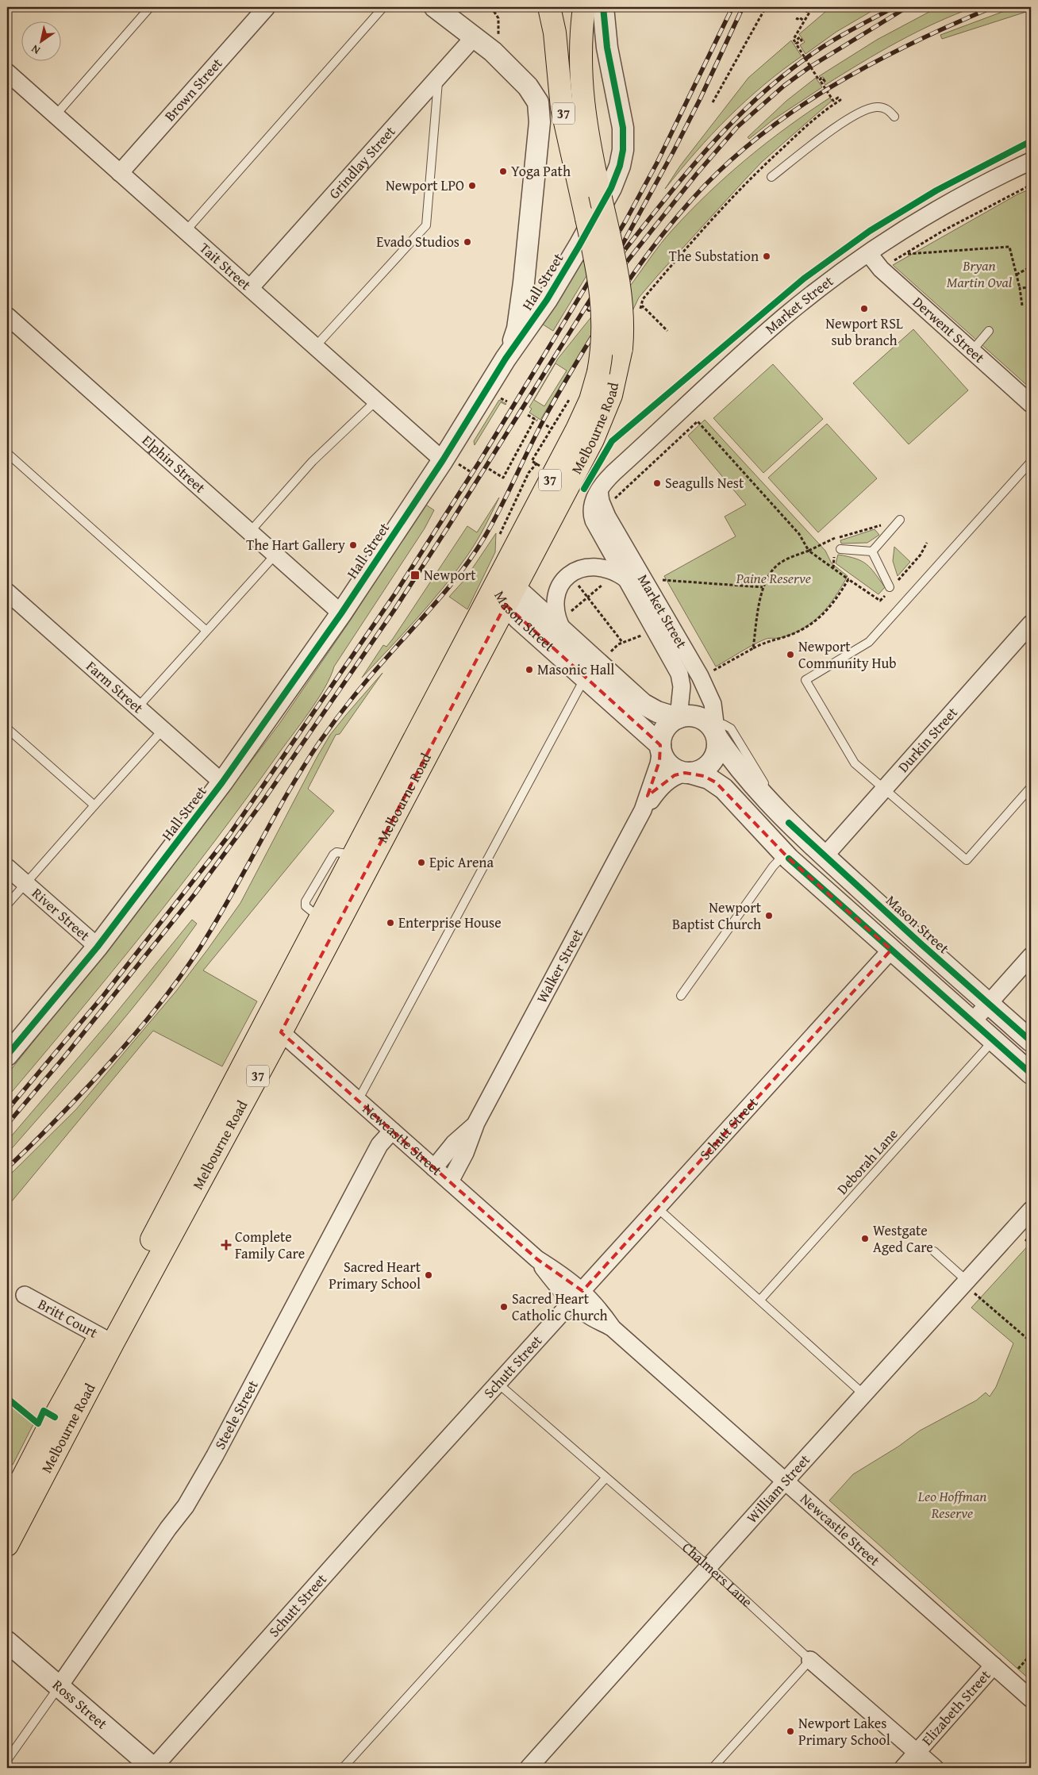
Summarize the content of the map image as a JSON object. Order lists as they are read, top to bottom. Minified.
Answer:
{"streets":{"main road":["37","Melbourne Road"],"street":["Brown Street","Grindlay Street","Tait Street","Hall Street","Market Street","Derwent Street","Elphin Street","Mason Street","Farm Street","Durkin Street","River Street","Walker Street","Schutt Street","Newcastle Street","Britt Court","Steele Street","William Street","Chalmers Lane","Ross Street","Elizabeth Street"],"lane":["Deborah Lane"]},"crossings":[["Brown Street","Tait Street"],["Grindlay Street","Tait Street"],["Grindlay Street","Hall Street"],["Tait Street","Hall Street"],["Hall Street","Elphin Street"],["Hall Street","Farm Street"],["Hall Street","River Street"],["Market Street","Derwent Street"],["Market Street","Mason Street"],["Market Street","Walker Street"],["Melbourne Road","Mason Street"],["Melbourne Road","Newcastle Street"],["Melbourne Road","Britt Court"],["Mason Street","Durkin Street"],["Mason Street","Walker Street"],["Walker Street","Newcastle Street"],["Schutt Street","Newcastle Street"],["Schutt Street","Chalmers Lane"],["Schutt Street","Ross Street"],["Newcastle Street","Steele Street"],["Newcastle Street","William Street"],["Newcastle Street","Elizabeth Street"],["Steele Street","Ross Street"],["William Street","Chalmers Lane"],["Chalmers Lane","Elizabeth Street"]],"parks":["Bryan Martin Oval","Paine Reserve","Leo Hoffman Reserve"],"places":{"other":["Yoga Path","Newport LPO","Evado Studios","The Substation","Newport RSL sub branch","Seagulls Nest","The Hart Gallery","Newport Community Hub","Masonic Hall","Epic Arena","Newport Baptist Church","Enterprise House","Westgate Aged Care","Sacred Heart Primary School","Sacred Heart Catholic Church","Newport Lakes Primary School"],"transit":["Newport"],"health":["Complete Family Care"]},"north":"bottom left"}
